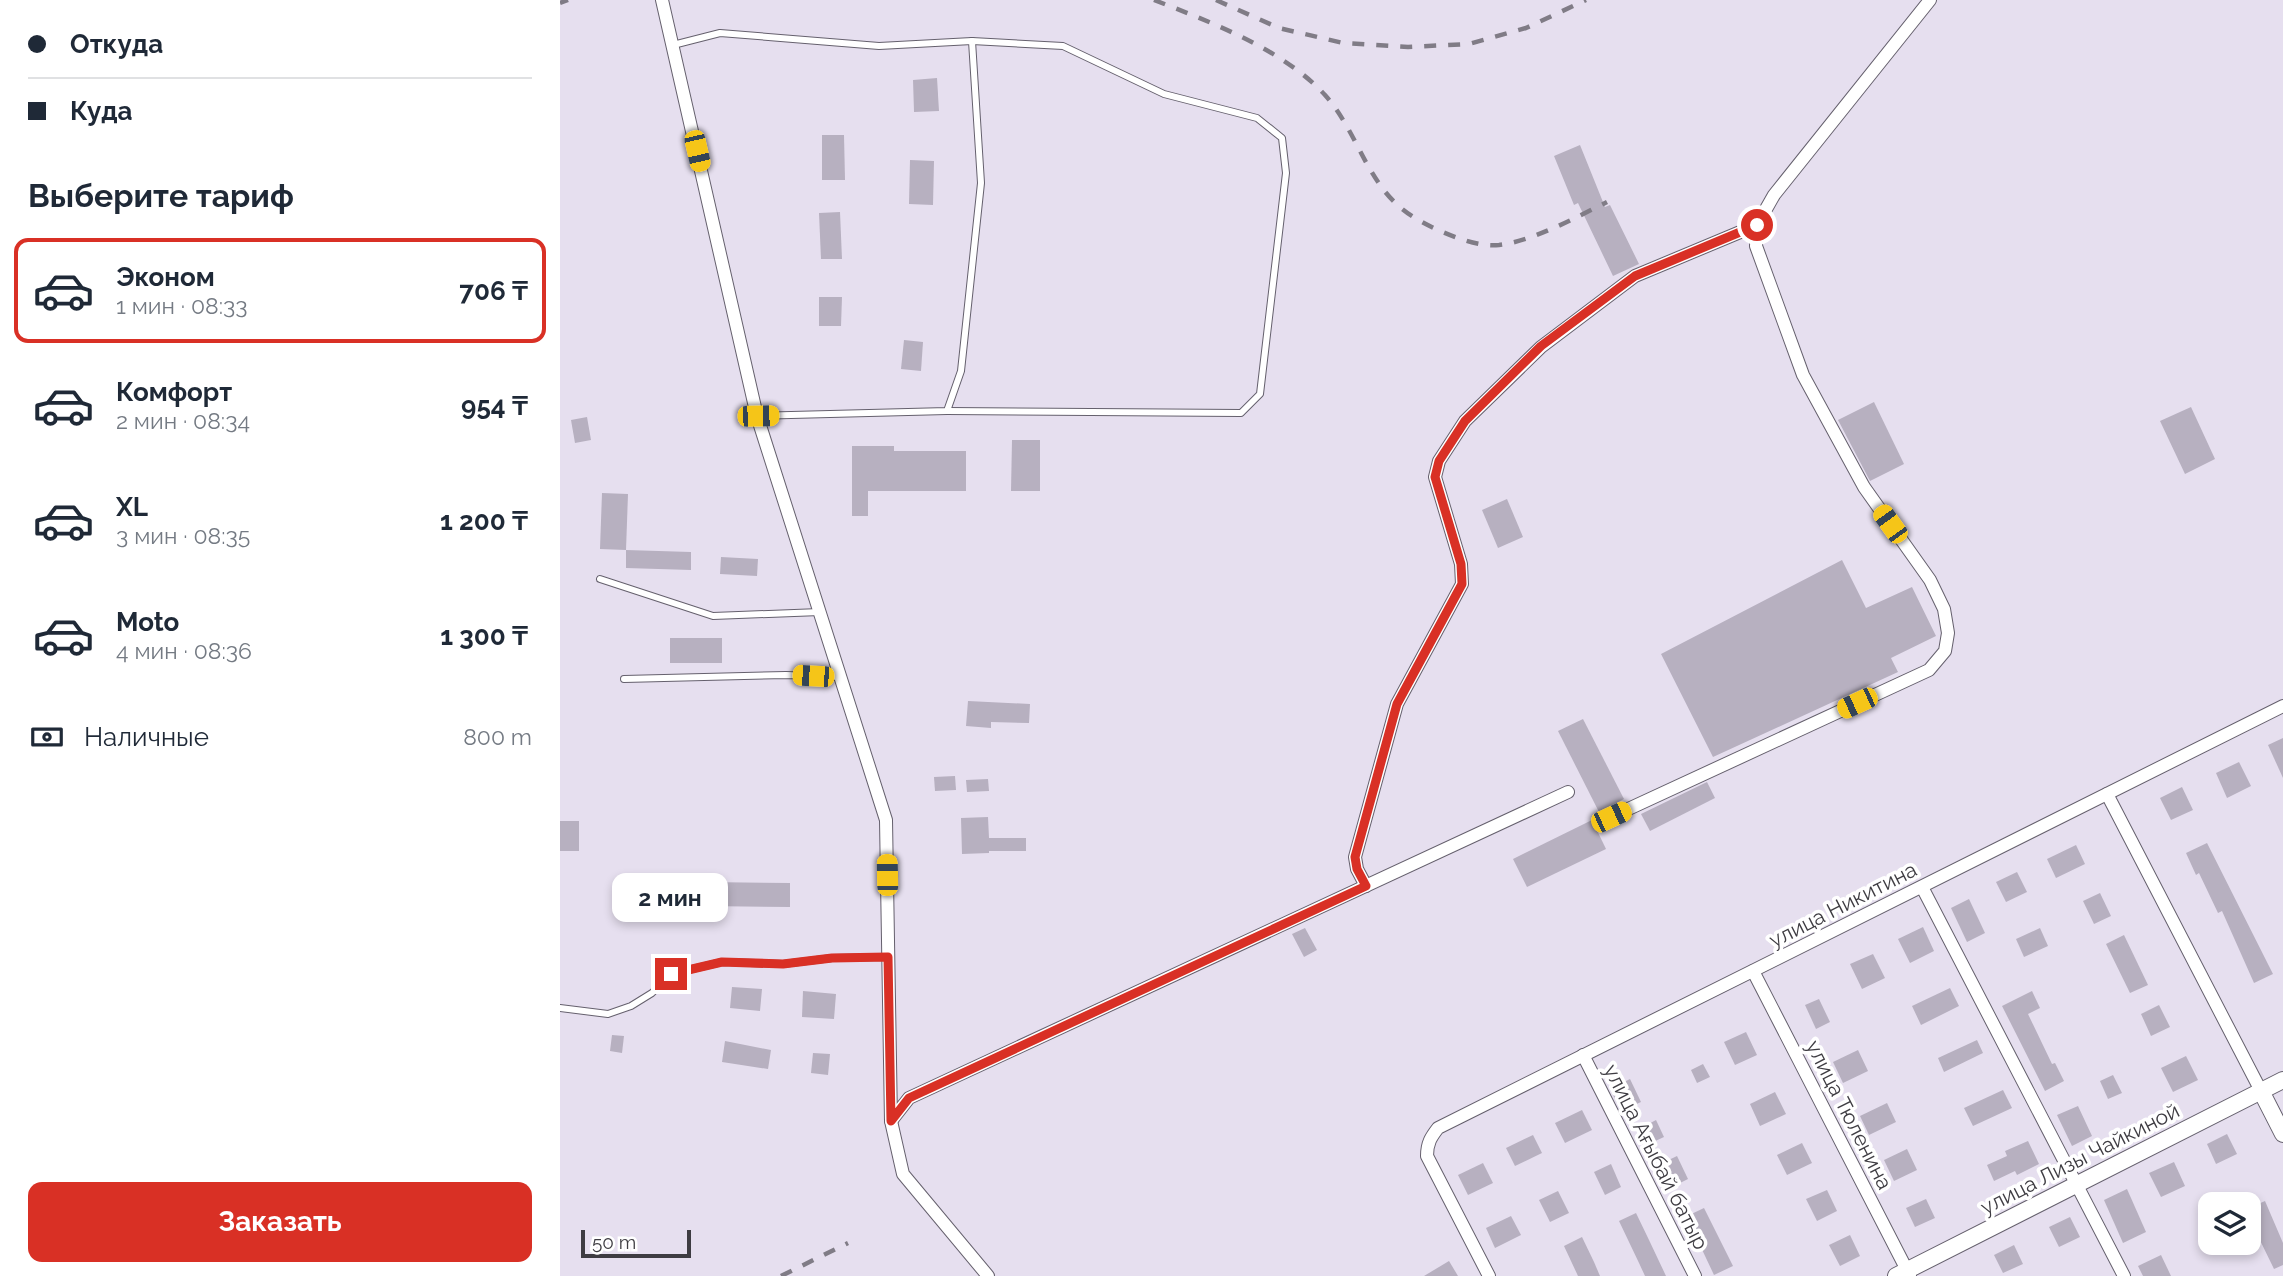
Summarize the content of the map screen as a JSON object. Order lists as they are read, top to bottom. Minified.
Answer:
{"streets":{"street":["улица Никитина","улица Тюленина","улица Ағыбай батыр","улица Лизы Чайкиной"]},"crossings":[["улица Никитина","улица Тюленина"],["улица Никитина","улица Ағыбай батыр"],["улица Тюленина","улица Лизы Чайкиной"]],"scale_bar":"50 m","page":{"banner":["Откуда","Куда"],"heading":"Выберите тариф","list":[{"name":"Эконом","note":"1 мин · 08:33","value":"706 ₸"},{"name":"Комфорт","note":"2 мин · 08:34","value":"954 ₸"},{"name":"XL","note":"3 мин · 08:35","value":"1 200 ₸"},{"name":"Moto","note":"4 мин · 08:36","value":"1 300 ₸"}],"pay":["Наличные","800 m"],"bubble":"2 мин","buttons":"Заказать","scale":"50 m"}}
